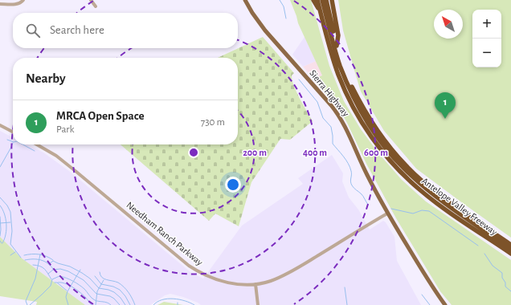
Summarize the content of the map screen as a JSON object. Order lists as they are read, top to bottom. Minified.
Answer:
{"streets":{"highway":["Antelope Valley Freeway"],"main road":["Sierra Highway"],"street":["Needham Ranch Parkway"]},"crossings":[["Sierra Highway","Needham Ranch Parkway"]],"north":"top left","page":{"map_buttons":["+","−"],"search":"Search here","heading":"Nearby","pins":"1","list":[{"mark":"1","name":"MRCA Open Space","note":"Park","value":"730 m"}]},"rings":["200 m","400 m","600 m"]}
